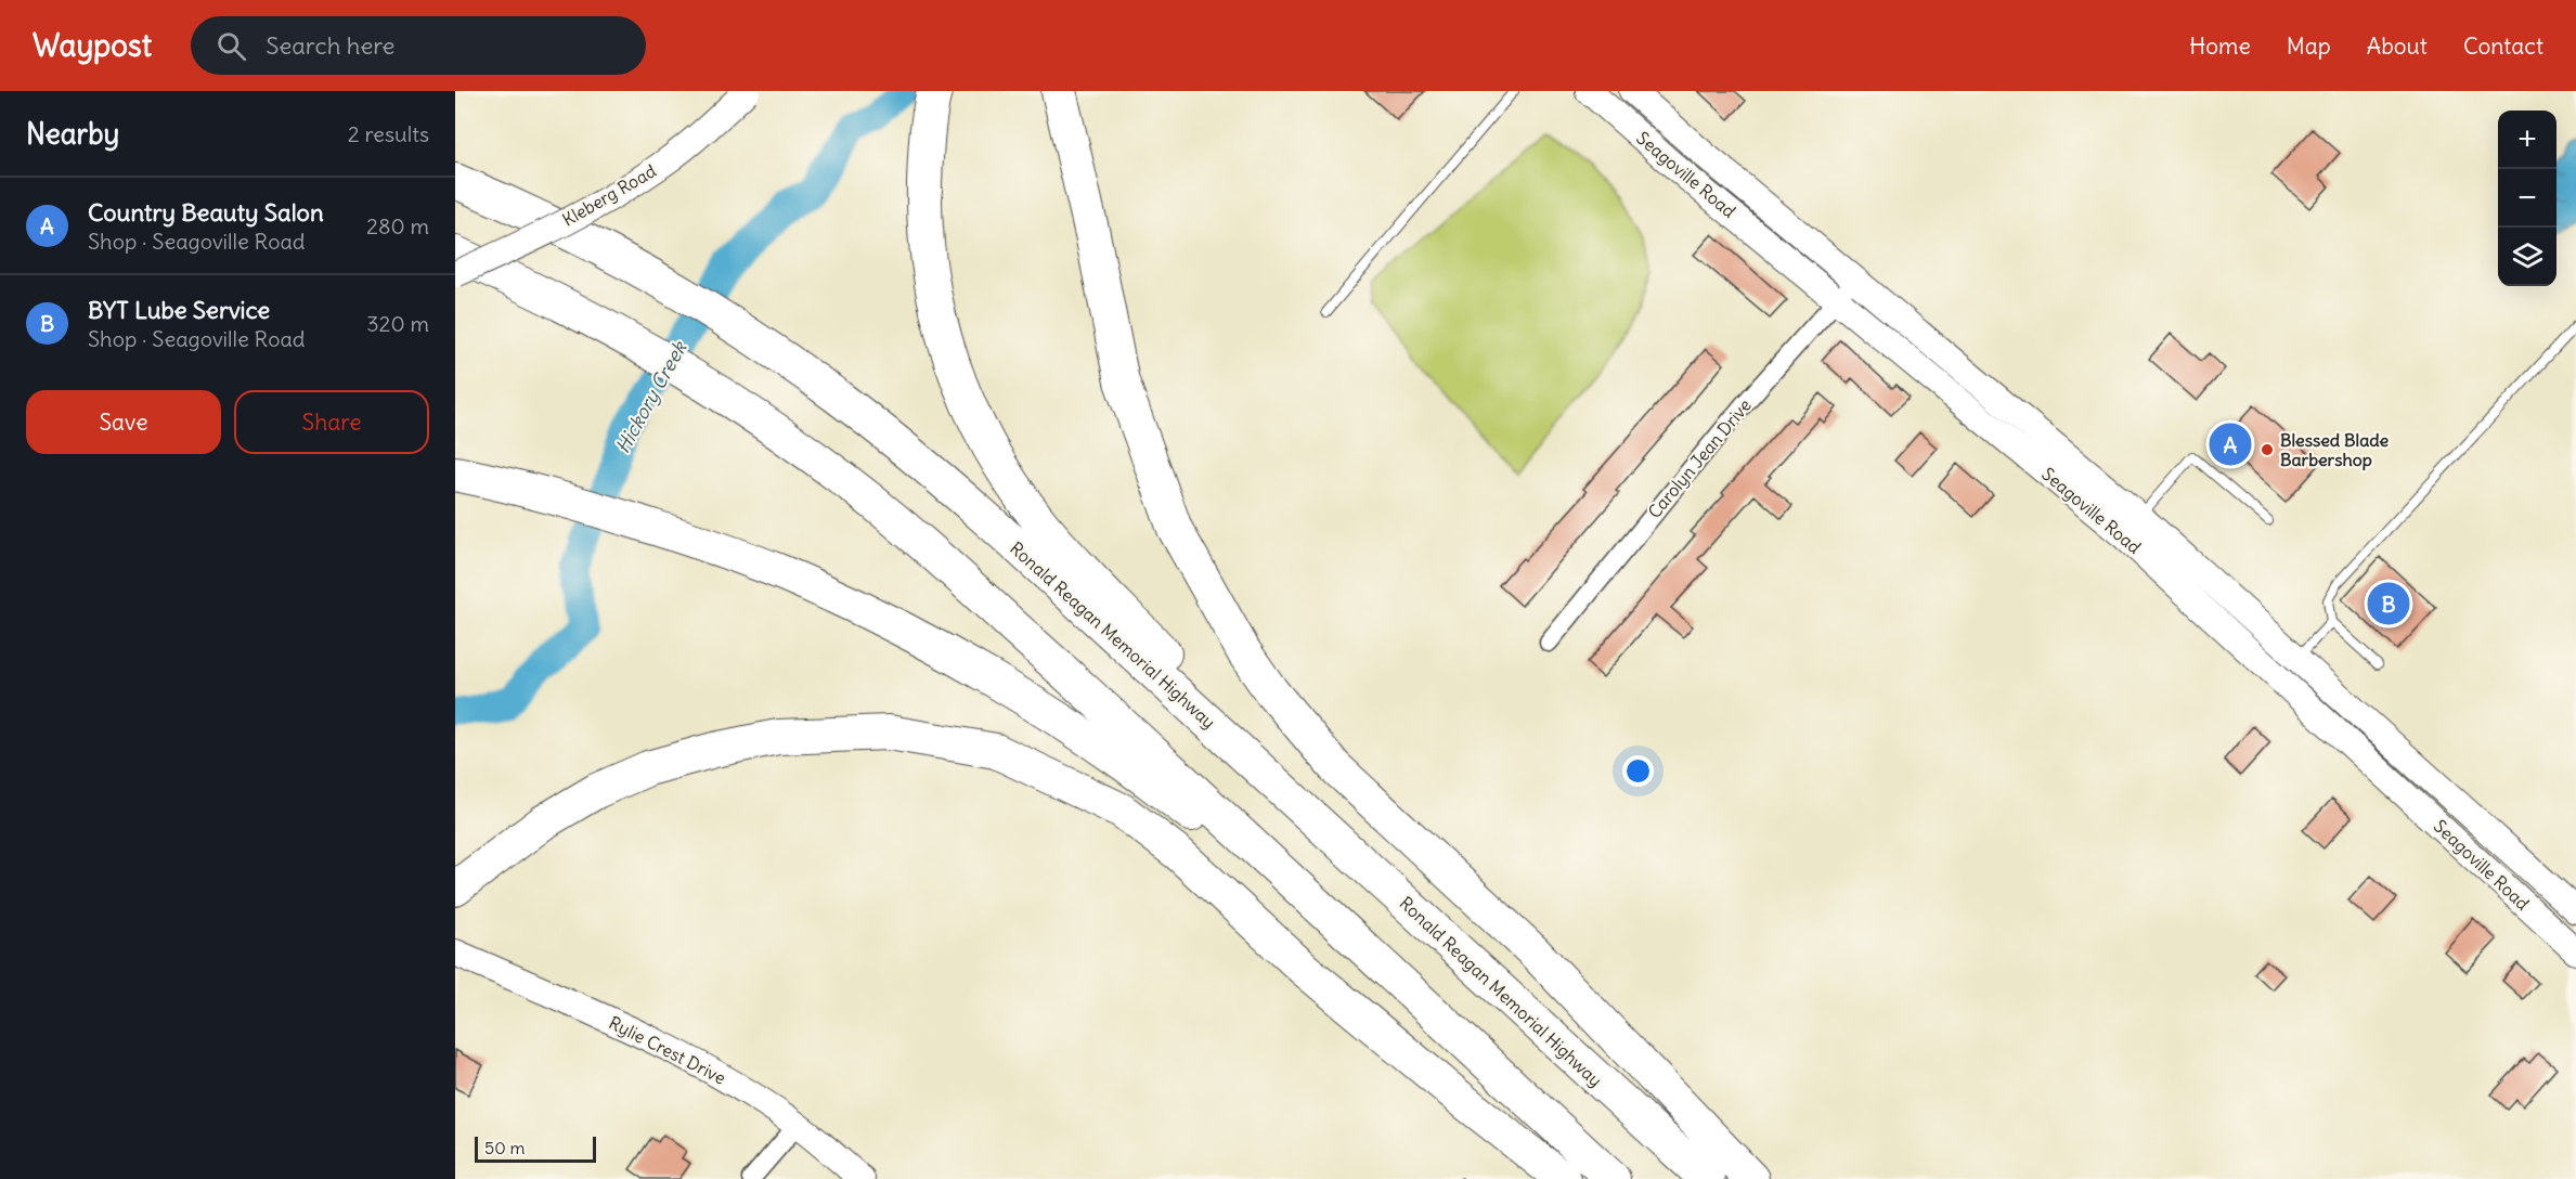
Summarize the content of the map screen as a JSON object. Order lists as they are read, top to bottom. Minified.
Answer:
{"streets":{"highway":["Ronald Reagan Memorial Highway"],"main road":["Seagoville Road","Kleberg Road","Rylie Crest Drive"],"street":["Carolyn Jean Drive"]},"crossings":[["Seagoville Road","Carolyn Jean Drive"]],"water":["Hickory Creek"],"places":["Blessed Blade Barbershop"],"scale_bar":"50 m","page":{"header":"Waypost","search":"Search here","nav":["Home","Map","About","Contact"],"heading":["Nearby","2 results"],"map_buttons":["+","−"],"list":[{"mark":"A","name":"Country Beauty Salon","note":"Shop · Seagoville Road","value":"280 m"},{"mark":"B","name":"BYT Lube Service","note":"Shop · Seagoville Road","value":"320 m"}],"buttons":["Save","Share"],"pins":["A","B"],"scale":"50 m"}}
